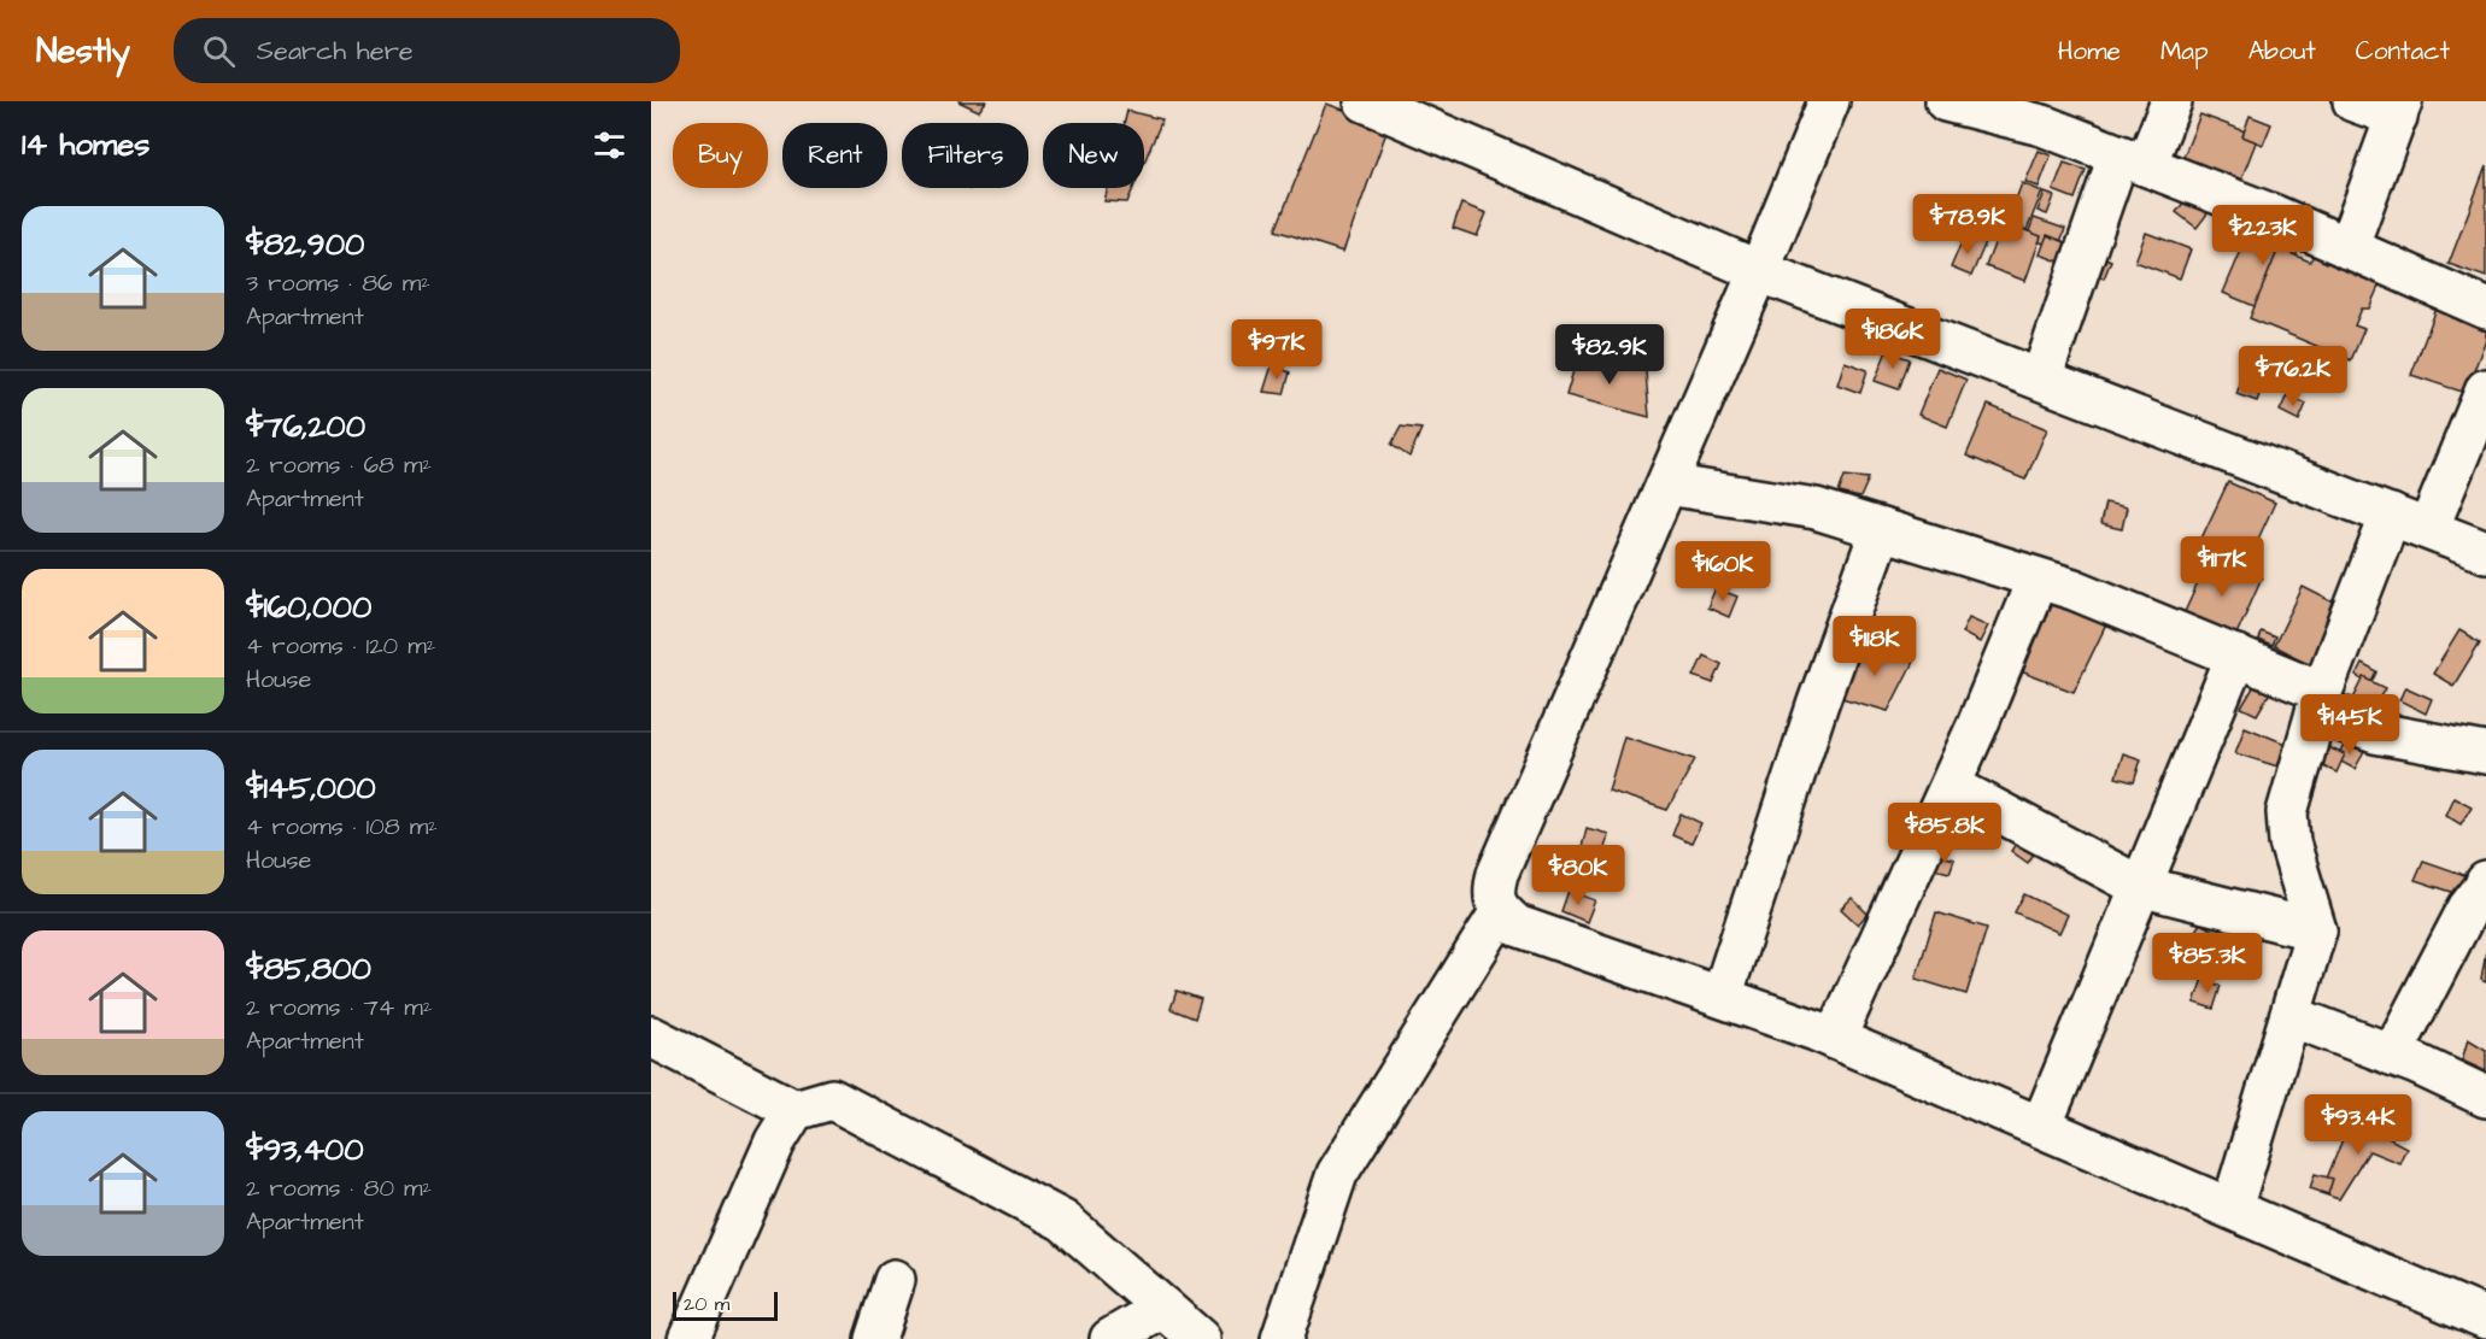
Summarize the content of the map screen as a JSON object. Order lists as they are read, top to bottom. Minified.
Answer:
{"scale_bar":"20 m","page":{"header":"Nestly","search":"Search here","nav":["Home","Map","About","Contact"],"heading":"14 homes","chip":["Buy","Rent","Filters","New"],"list":[{"name":"$82,900","note":"3 rooms · 86 m² · Apartment"},{"name":"$76,200","note":"2 rooms · 68 m² · Apartment"},{"name":"$160,000","note":"4 rooms · 120 m² · House"},{"name":"$145,000","note":"4 rooms · 108 m² · House"},{"name":"$85,800","note":"2 rooms · 74 m² · Apartment"},{"name":"$93,400","note":"2 rooms · 80 m² · Apartment"}],"price":["$78.9K","$223K","$186K","$97K","$82.9K","$76.2K","$117K","$160K","$118K","$145K","$85.8K","$80K","$85.3K","$93.4K"],"scale":"20 m"}}
